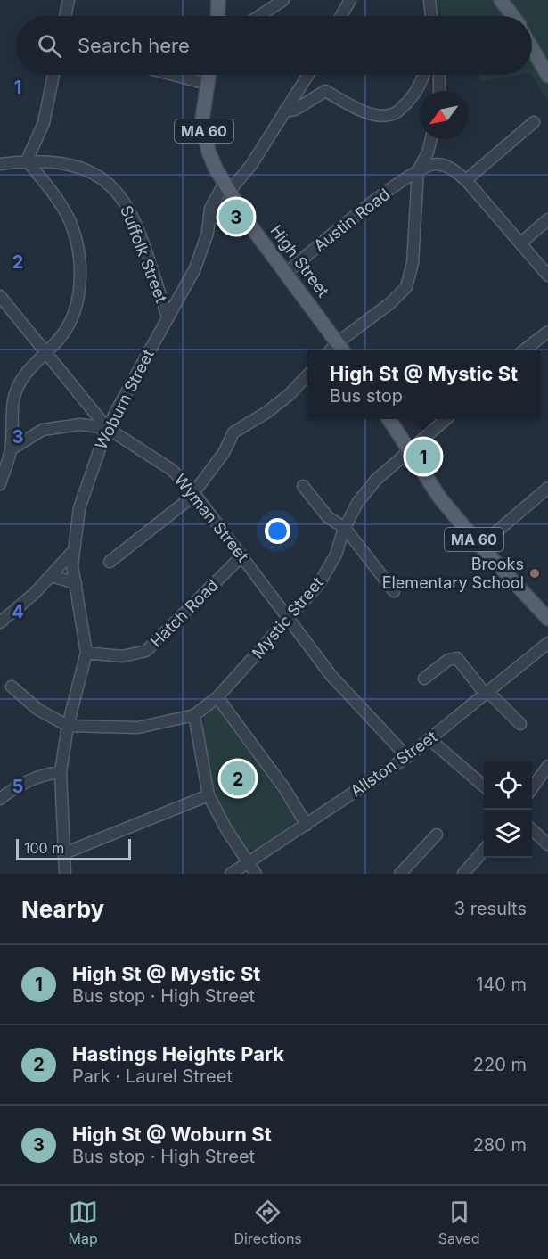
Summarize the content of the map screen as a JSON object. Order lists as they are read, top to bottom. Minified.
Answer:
{"streets":{"main road":["MA 60","High Street"],"street":["Austin Road","Suffolk Street","Woburn Street","Wyman Street","Hatch Road","Mystic Street","Allston Street"]},"crossings":[["MA 60","Mystic Street"],["Austin Road","High Street"],["Suffolk Street","Woburn Street"],["High Street","Woburn Street"],["Woburn Street","Wyman Street"],["Woburn Street","Hatch Road"],["Woburn Street","Mystic Street"],["Wyman Street","Hatch Road"],["Wyman Street","Mystic Street"],["Wyman Street","Allston Street"]],"places":["Brooks Elementary School"],"scale_bar":"100 m","north":"bottom left","page":{"search":"Search here","pins":["3","1","2"],"popup":["High St @ Mystic St","Bus stop"],"scale":"100 m","heading":["Nearby","3 results"],"list":[{"mark":"1","name":"High St @ Mystic St","note":"Bus stop · High Street","value":"140 m"},{"mark":"2","name":"Hastings Heights Park","note":"Park · Laurel Street","value":"220 m"},{"mark":"3","name":"High St @ Woburn St","note":"Bus stop · High Street","value":"280 m"}],"nav":["Map","Directions","Saved"]},"grid":{"rows":["1","2","3","4","5"]}}
